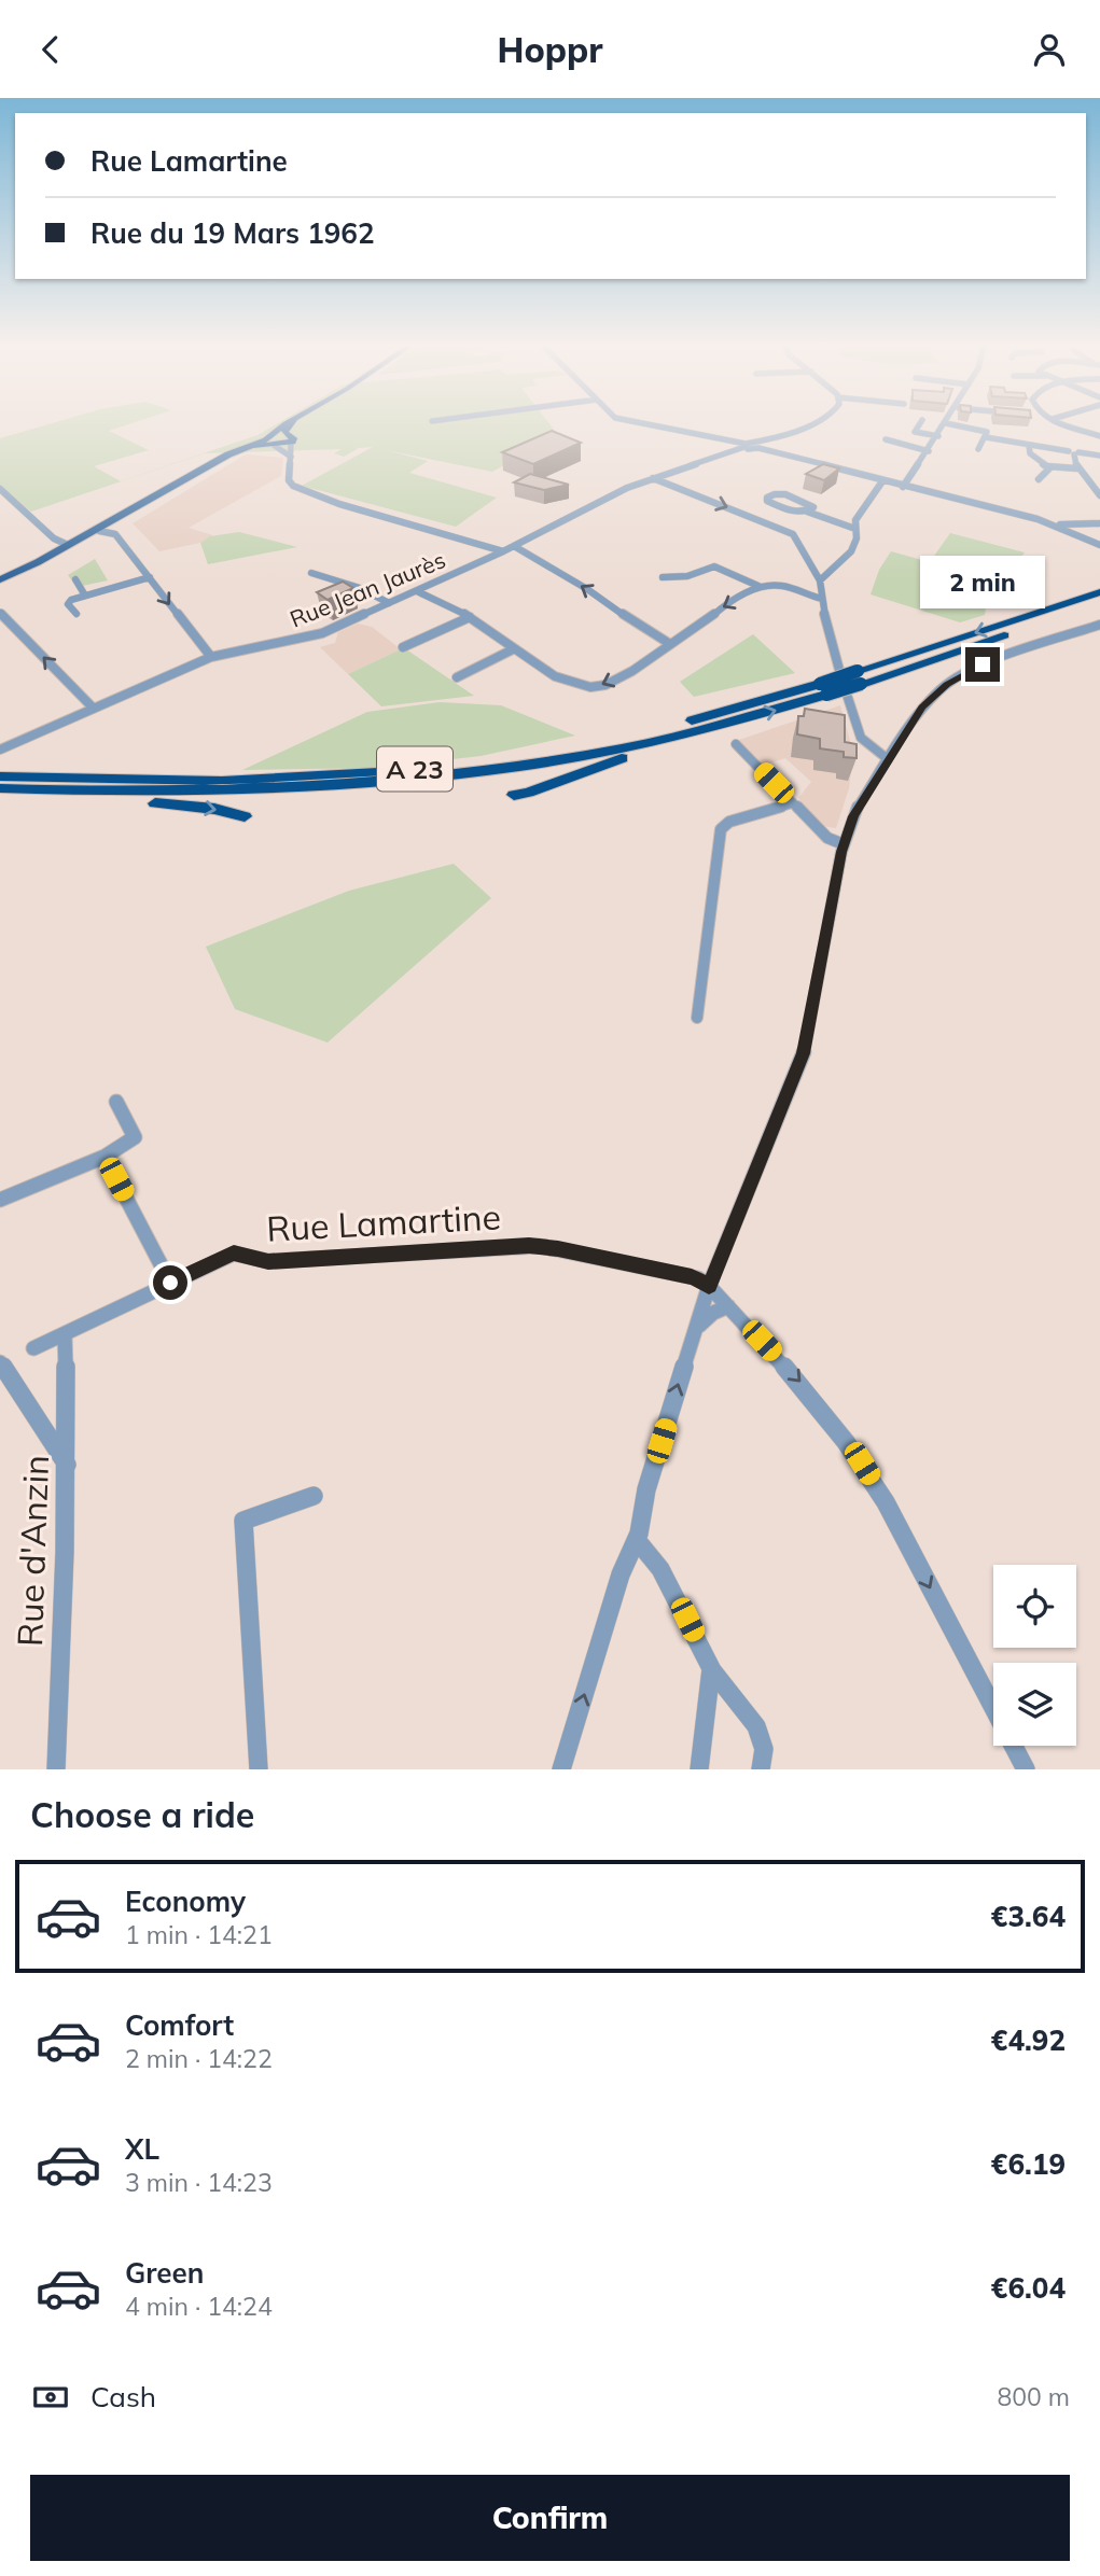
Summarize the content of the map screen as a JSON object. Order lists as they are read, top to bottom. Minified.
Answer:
{"streets":{"highway":["A 23"],"street":["Rue Jean Jaurès","Rue Lamartine","Rue d'Anzin"]},"crossings":[["Rue Lamartine","Rue d'Anzin"]],"page":{"header":"Hoppr","banner":["Rue Lamartine","Rue du 19 Mars 1962"],"bubble":"2 min","heading":"Choose a ride","list":[{"name":"Economy","note":"1 min · 14:21","value":"€3.64"},{"name":"Comfort","note":"2 min · 14:22","value":"€4.92"},{"name":"XL","note":"3 min · 14:23","value":"€6.19"},{"name":"Green","note":"4 min · 14:24","value":"€6.04"}],"pay":["Cash","800 m"],"buttons":"Confirm"}}
